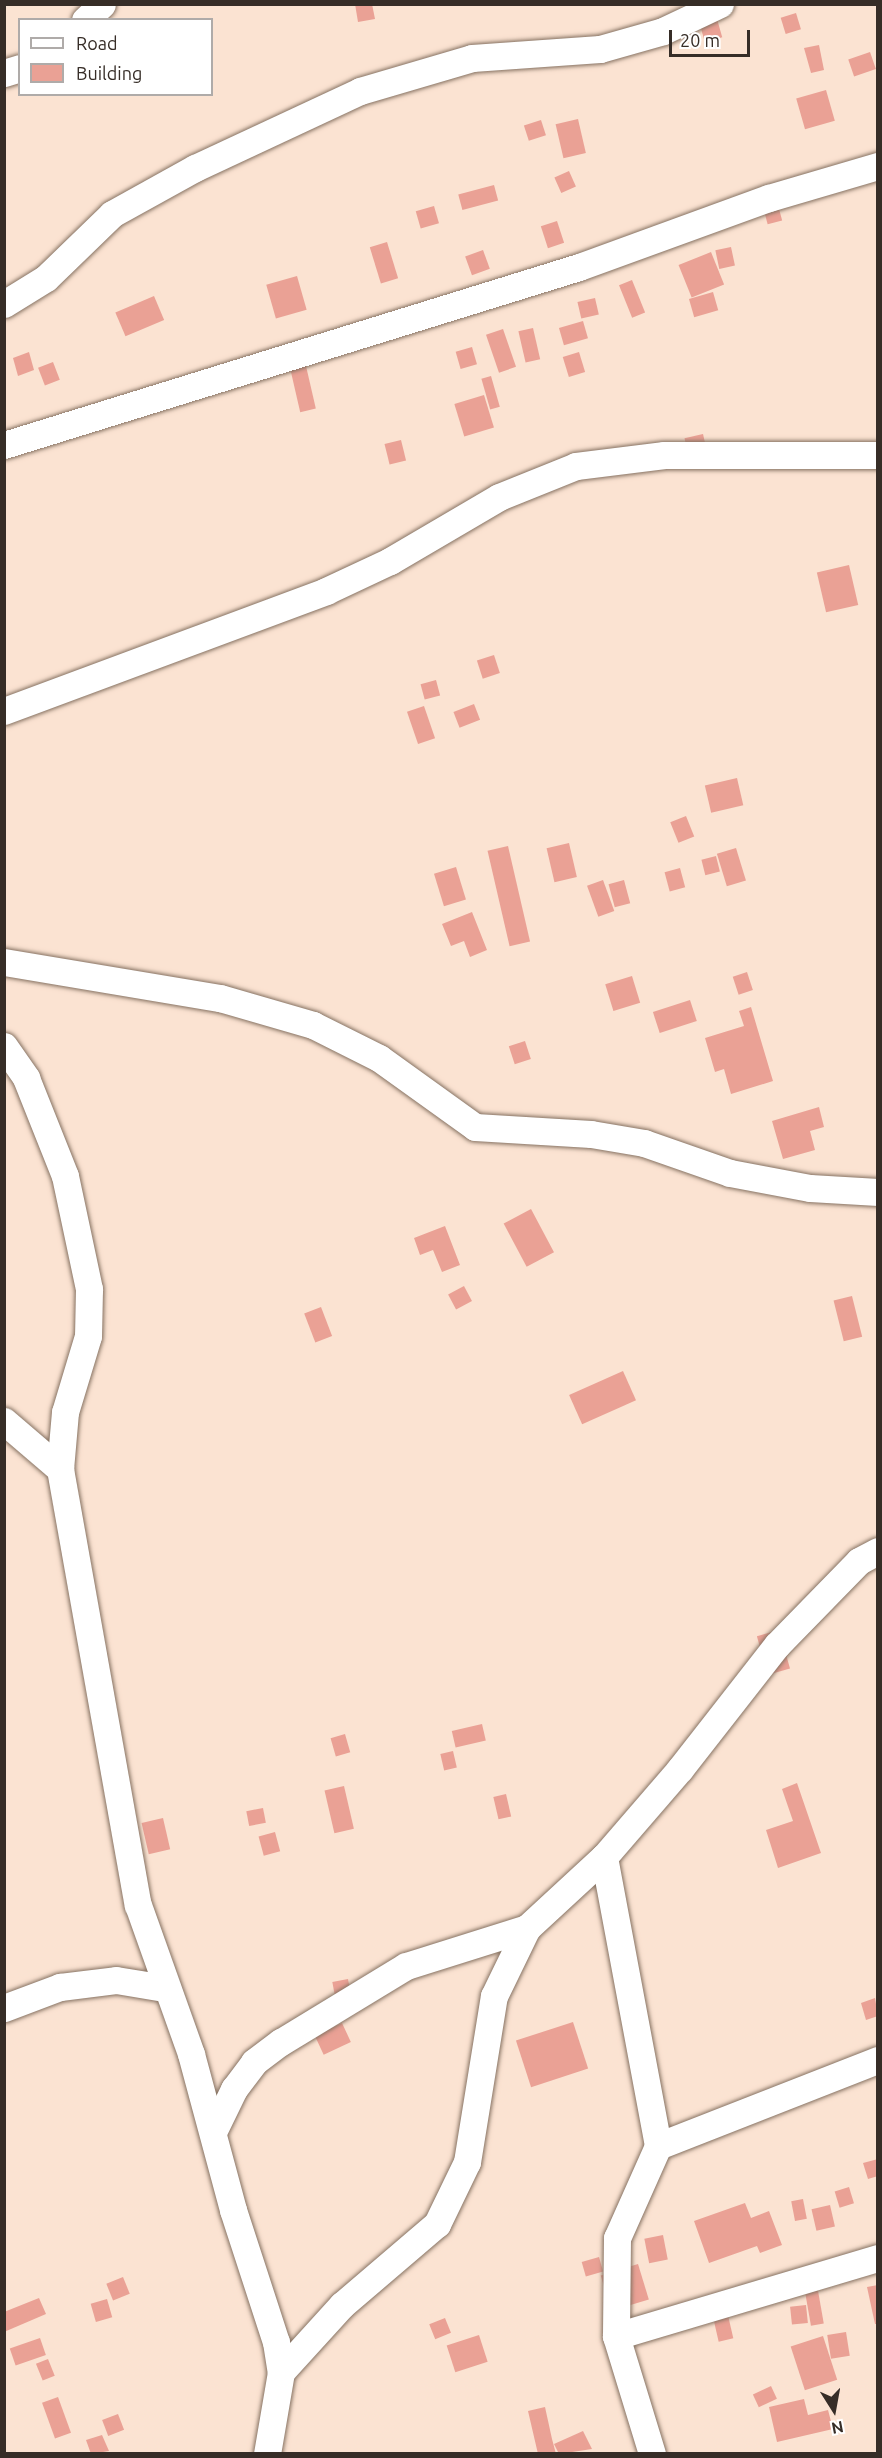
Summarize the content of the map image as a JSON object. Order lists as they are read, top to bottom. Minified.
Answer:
{"legend":["Road","Building"],"scale_bar":"20 m","north":"bottom"}
